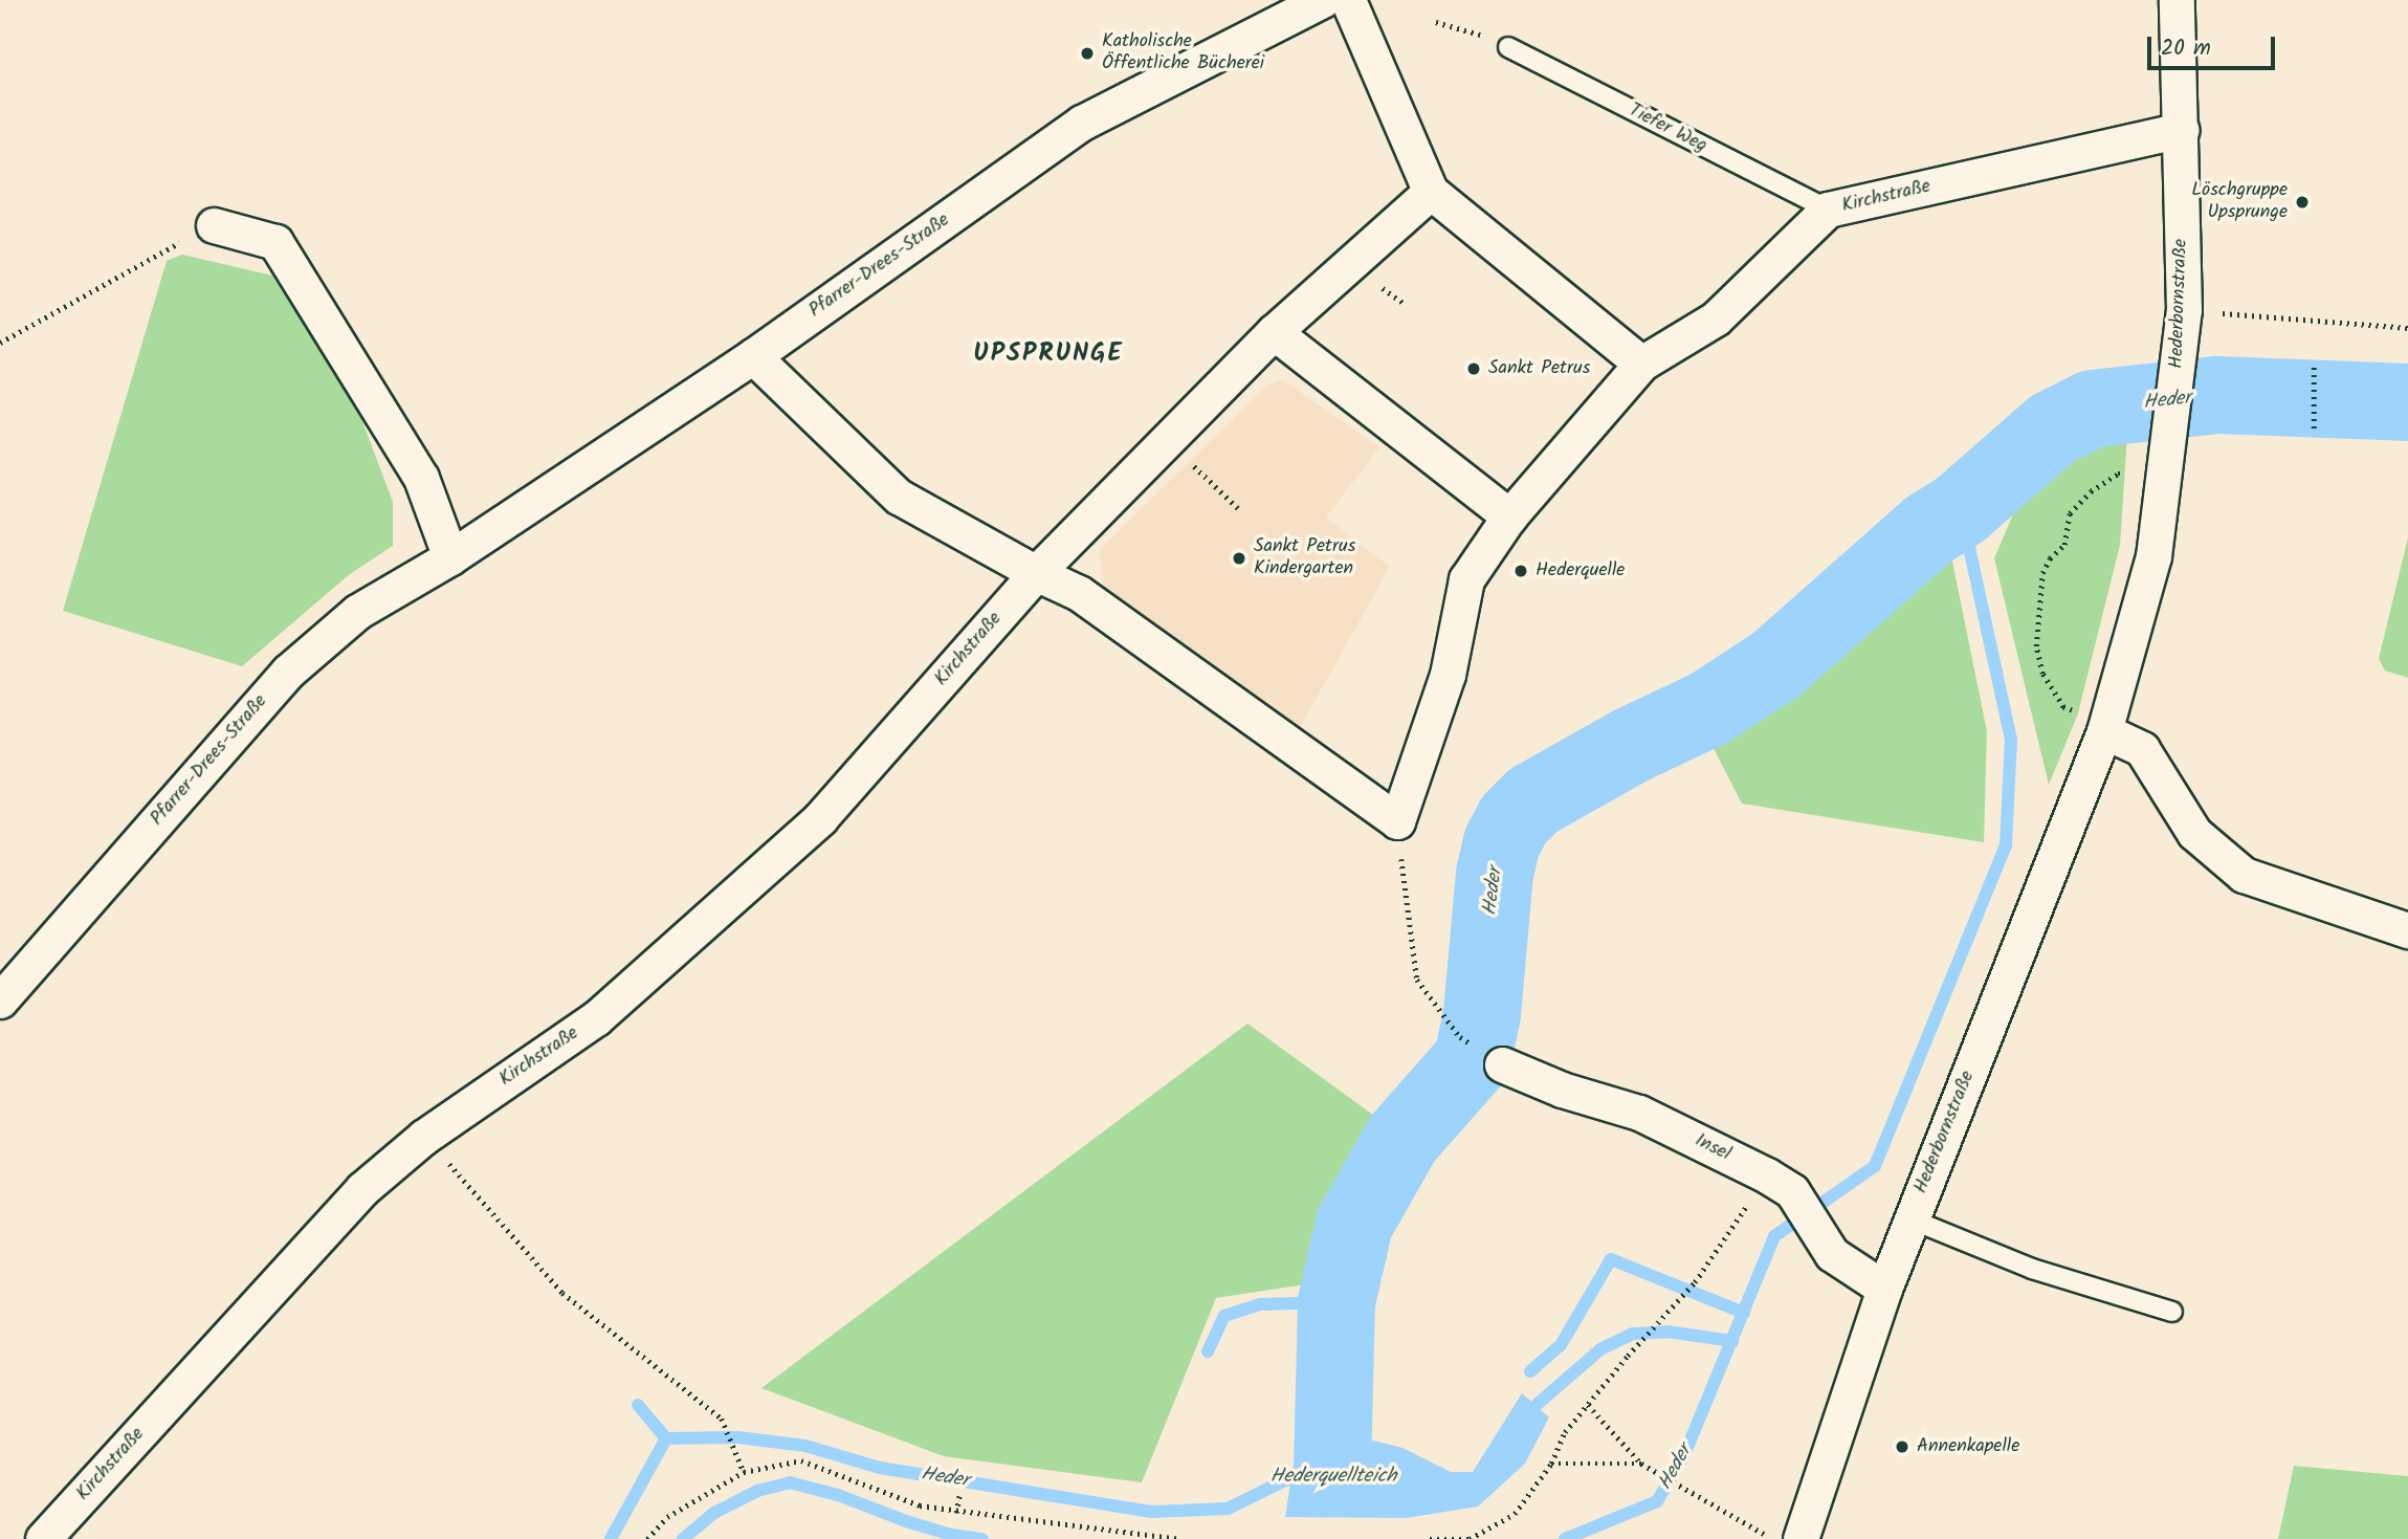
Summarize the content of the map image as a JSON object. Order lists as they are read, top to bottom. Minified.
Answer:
{"streets":{"street":["Kirchstraße","Pfarrer-Drees-Straße","Hederbornstraße","Insel"],"lane":["Tiefer Weg"]},"crossings":[["Tiefer Weg","Kirchstraße"],["Kirchstraße","Hederbornstraße"]],"districts":["UPSPRUNGE"],"water":["Heder","Hederquellteich"],"places":["Katholische Öffentliche Bücherei","Löschgruppe Upsprunge","Sankt Petrus","Sankt Petrus Kindergarten","Hederquelle","Annenkapelle"],"scale_bar":"20 m"}
